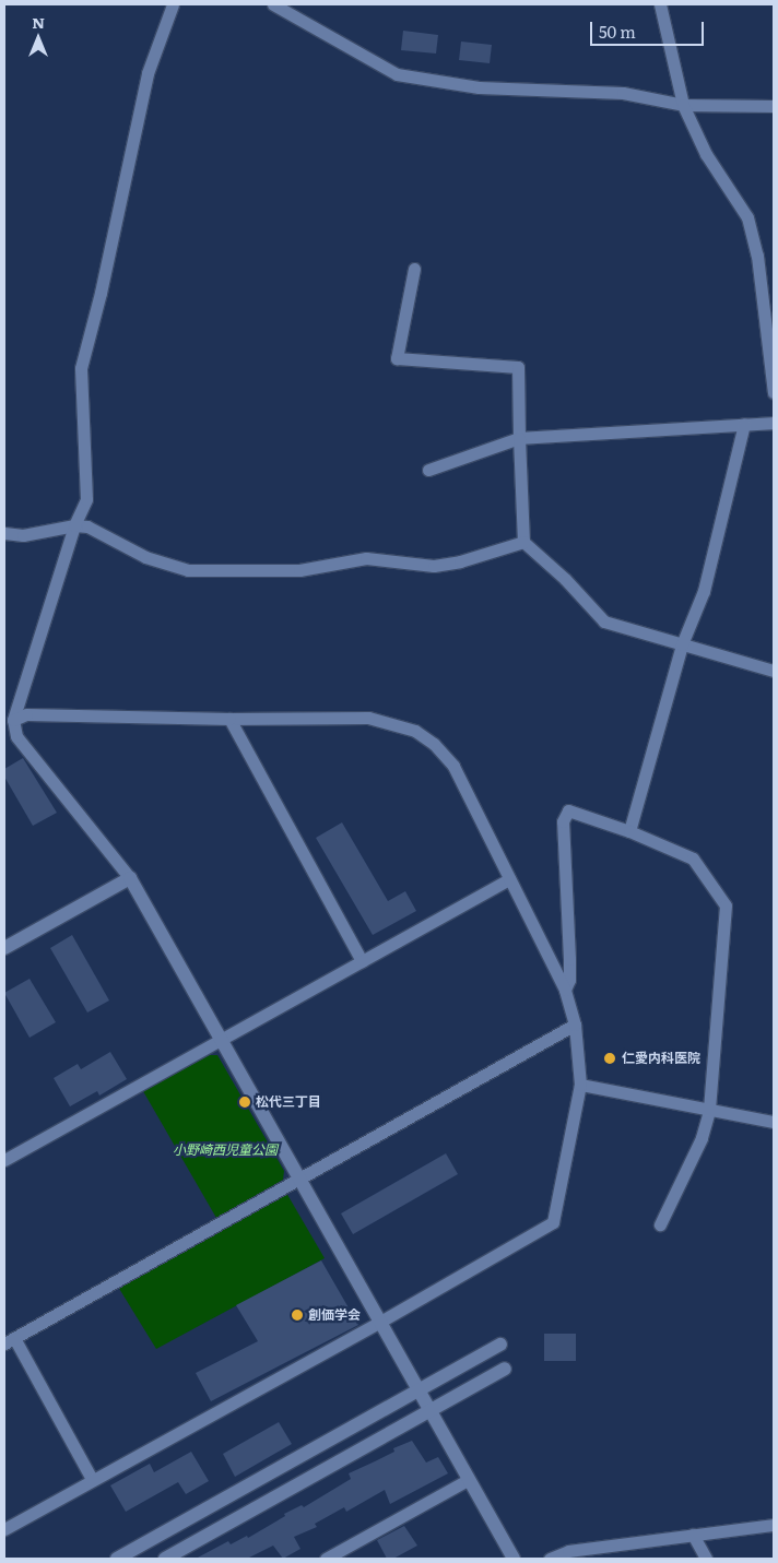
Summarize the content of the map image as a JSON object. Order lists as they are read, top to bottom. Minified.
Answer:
{"parks":["小野崎西児童公園"],"places":["仁愛内科医院","松代三丁目","創価学会"],"scale_bar":"50 m","north":"top"}
